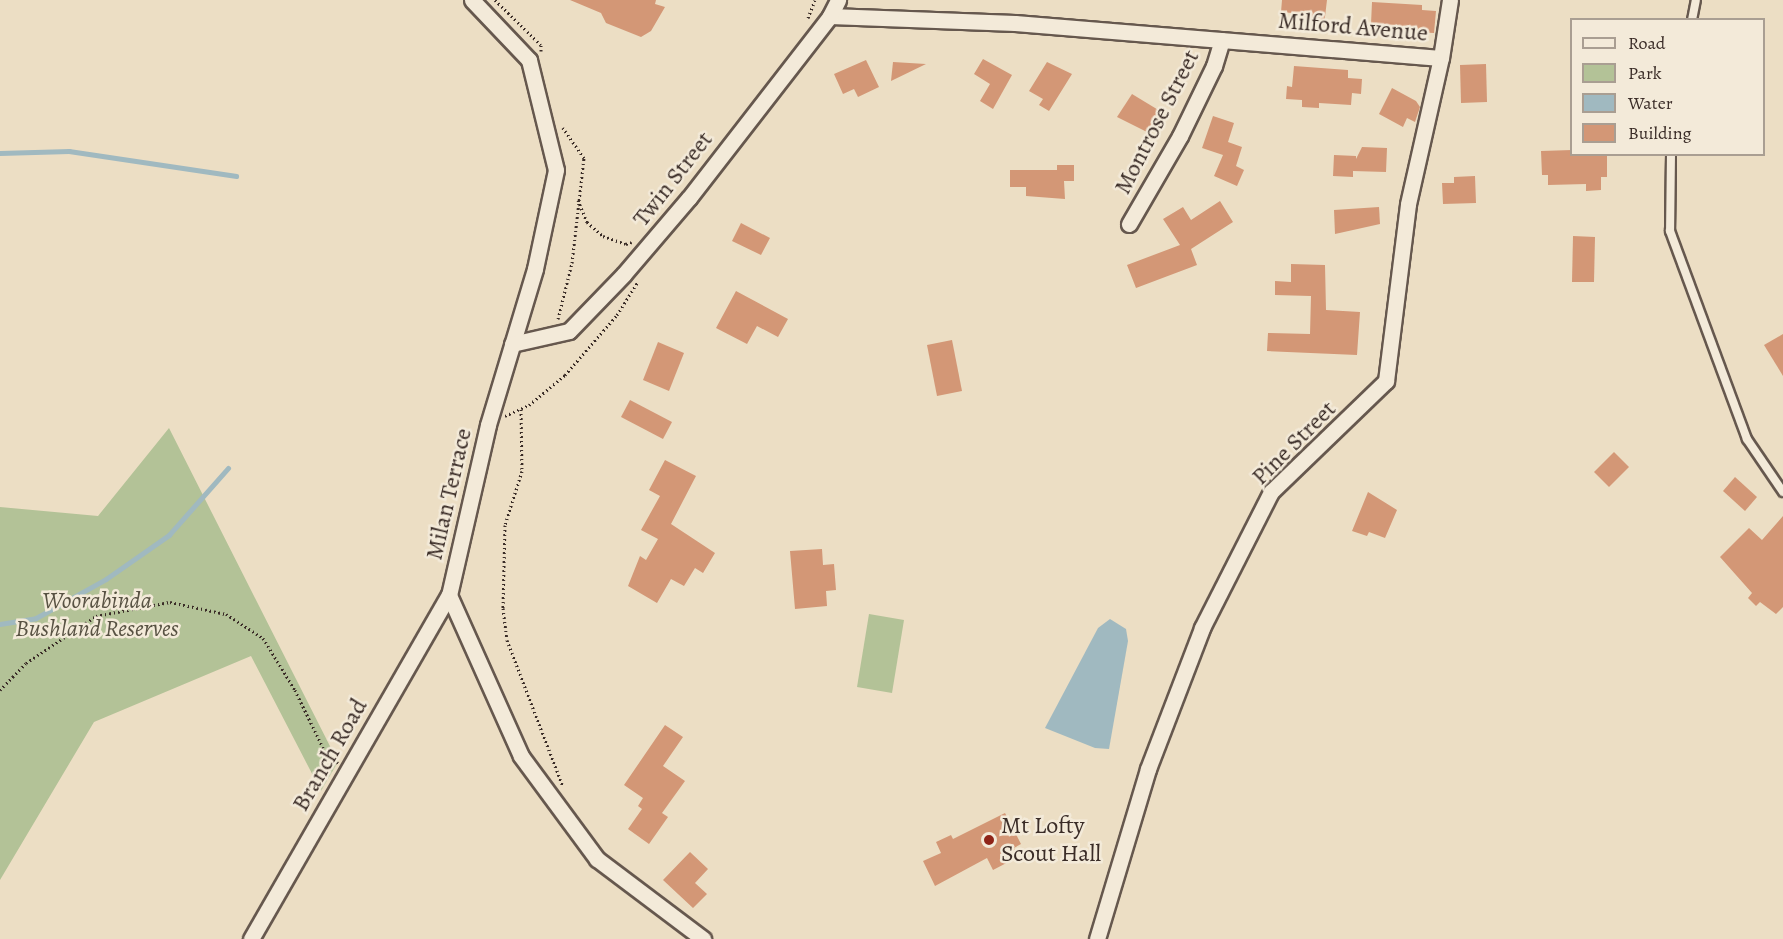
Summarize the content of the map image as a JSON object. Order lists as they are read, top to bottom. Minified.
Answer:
{"streets":{"street":["Milford Avenue","Montrose Street","Twin Street","Pine Street","Milan Terrace","Branch Road"]},"crossings":[["Milford Avenue","Montrose Street"],["Milford Avenue","Twin Street"],["Milford Avenue","Pine Street"],["Twin Street","Milan Terrace"],["Milan Terrace","Branch Road"]],"parks":["Woorabinda Bushland Reserves"],"places":["Mt Lofty Scout Hall"],"legend":["Road","Park","Water","Building"]}
